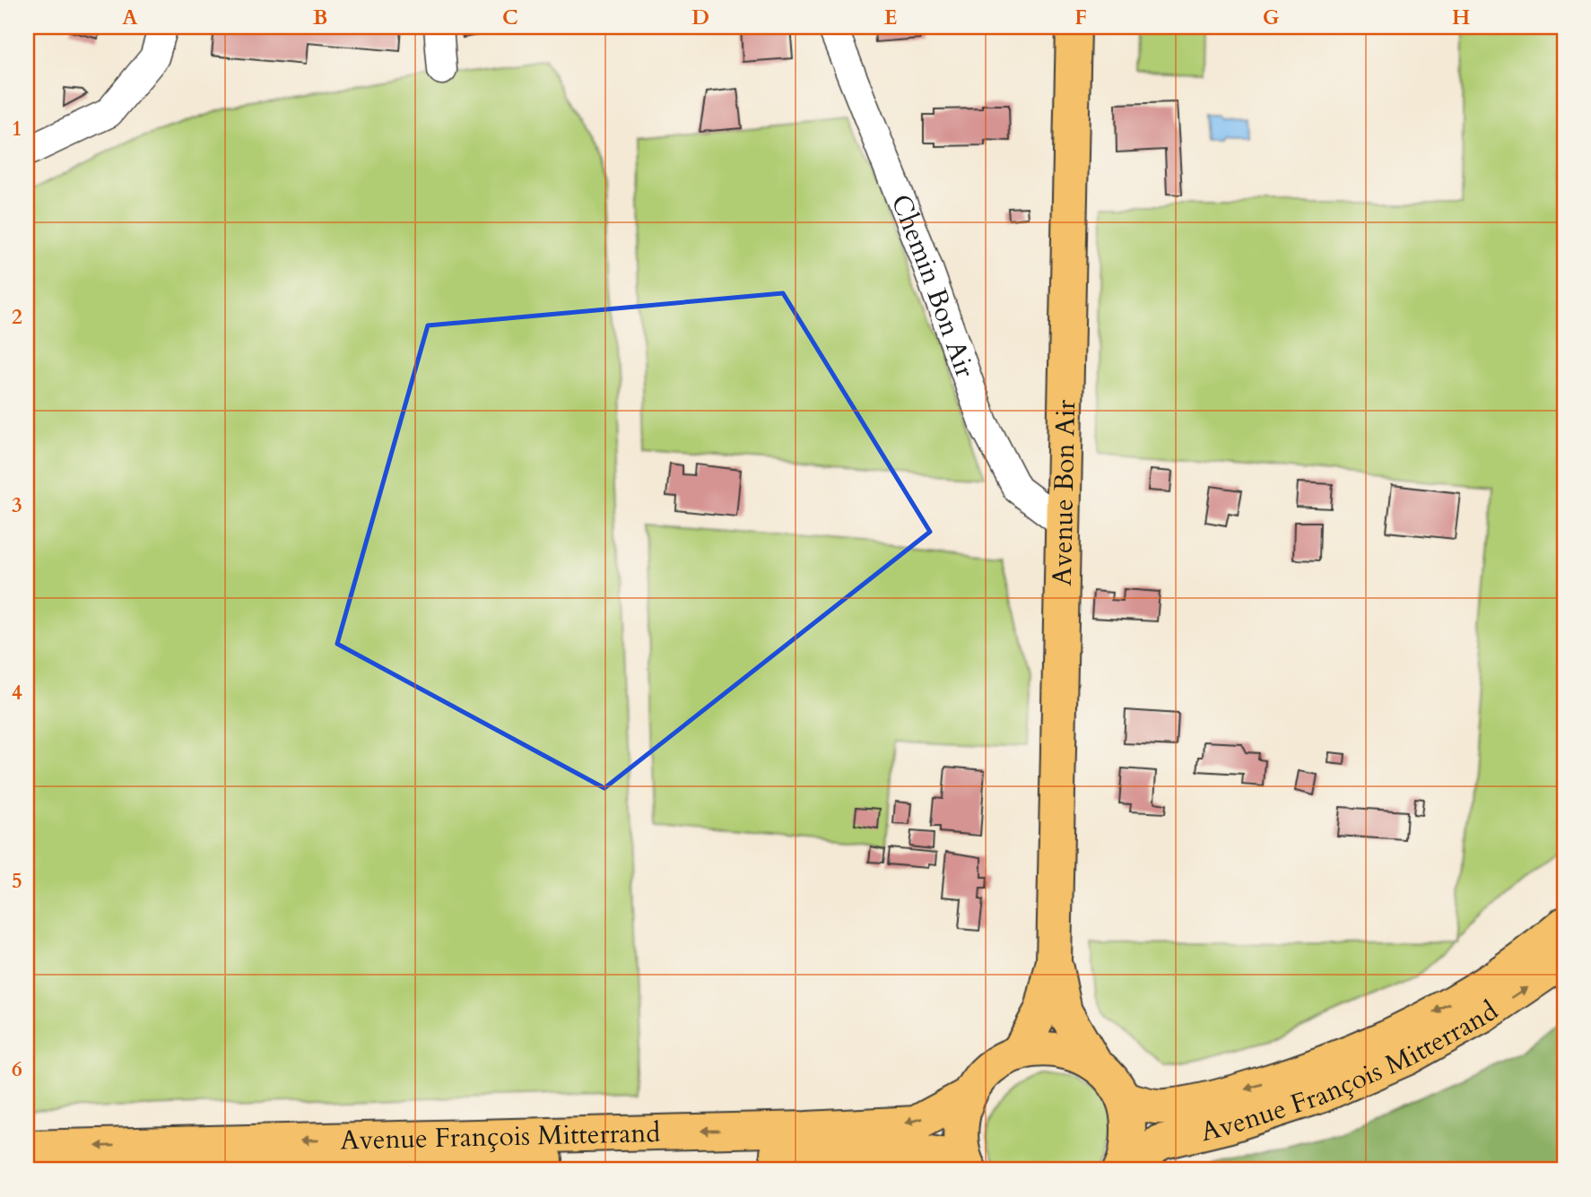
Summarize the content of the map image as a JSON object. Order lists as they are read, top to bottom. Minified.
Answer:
{"streets":{"main road":["Avenue Bon Air","Avenue François Mitterrand"],"street":["Chemin Bon Air"]},"crossings":[["Chemin Bon Air","Avenue Bon Air"]],"grid":{"columns":["A","B","C","D","E","F","G","H"],"rows":["1","2","3","4","5","6"]}}
